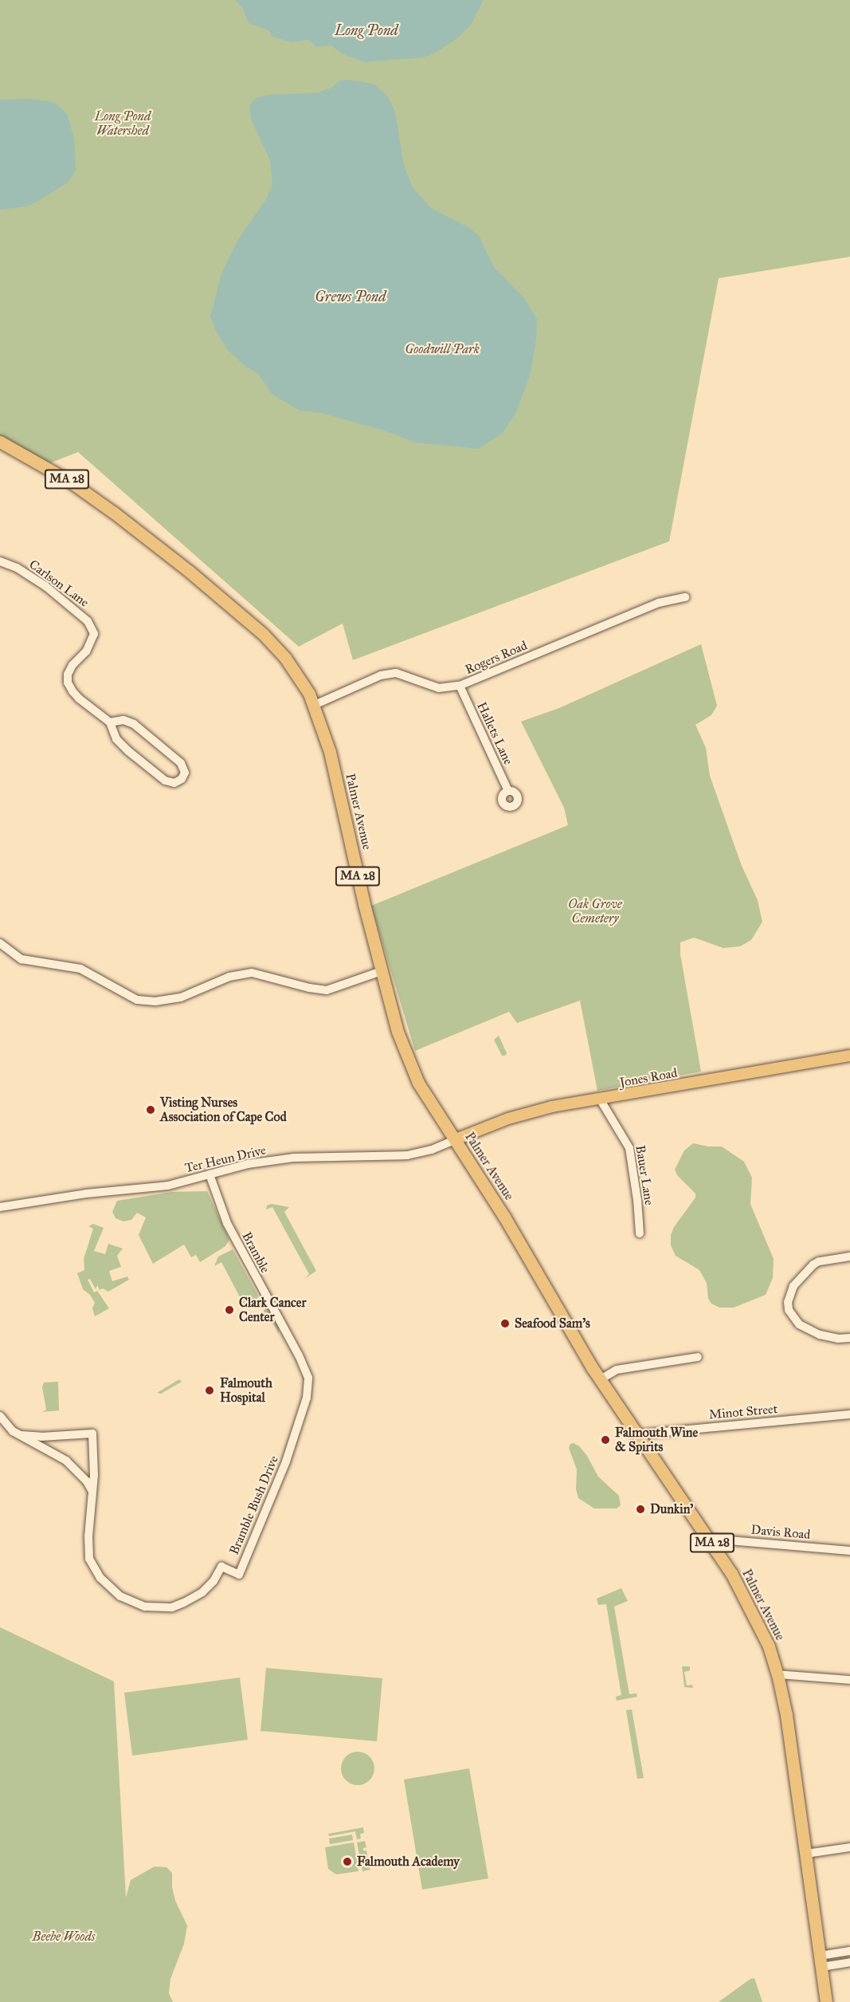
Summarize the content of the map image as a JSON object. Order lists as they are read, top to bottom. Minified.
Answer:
{"streets":{"highway":["MA 28","Palmer Avenue"],"main road":["Jones Road"],"street":["Carlson Lane","Rogers Road","Hallets Lane","Ter Heun Drive","Bauer Lane","Bramble","Minot Street","Bramble Bush Drive","Davis Road"]},"crossings":[["Rogers Road","Hallets Lane"],["Rogers Road","Palmer Avenue"],["Palmer Avenue","Jones Road"],["Palmer Avenue","Ter Heun Drive"],["Palmer Avenue","Minot Street"],["Palmer Avenue","Davis Road"],["Jones Road","Ter Heun Drive"],["Jones Road","Bauer Lane"],["Ter Heun Drive","Bramble"],["Bramble","Bramble Bush Drive"]],"water":["Long Pond","Grews Pond"],"parks":["Long Pond Watershed","Goodwill Park","Oak Grove Cemetery","Beebe Woods"],"places":["Visting Nurses Association of Cape Cod","Clark Cancer Center","Seafood Sam's","Falmouth Hospital","Falmouth Wine & Spirits","Dunkin'","Falmouth Academy"]}
